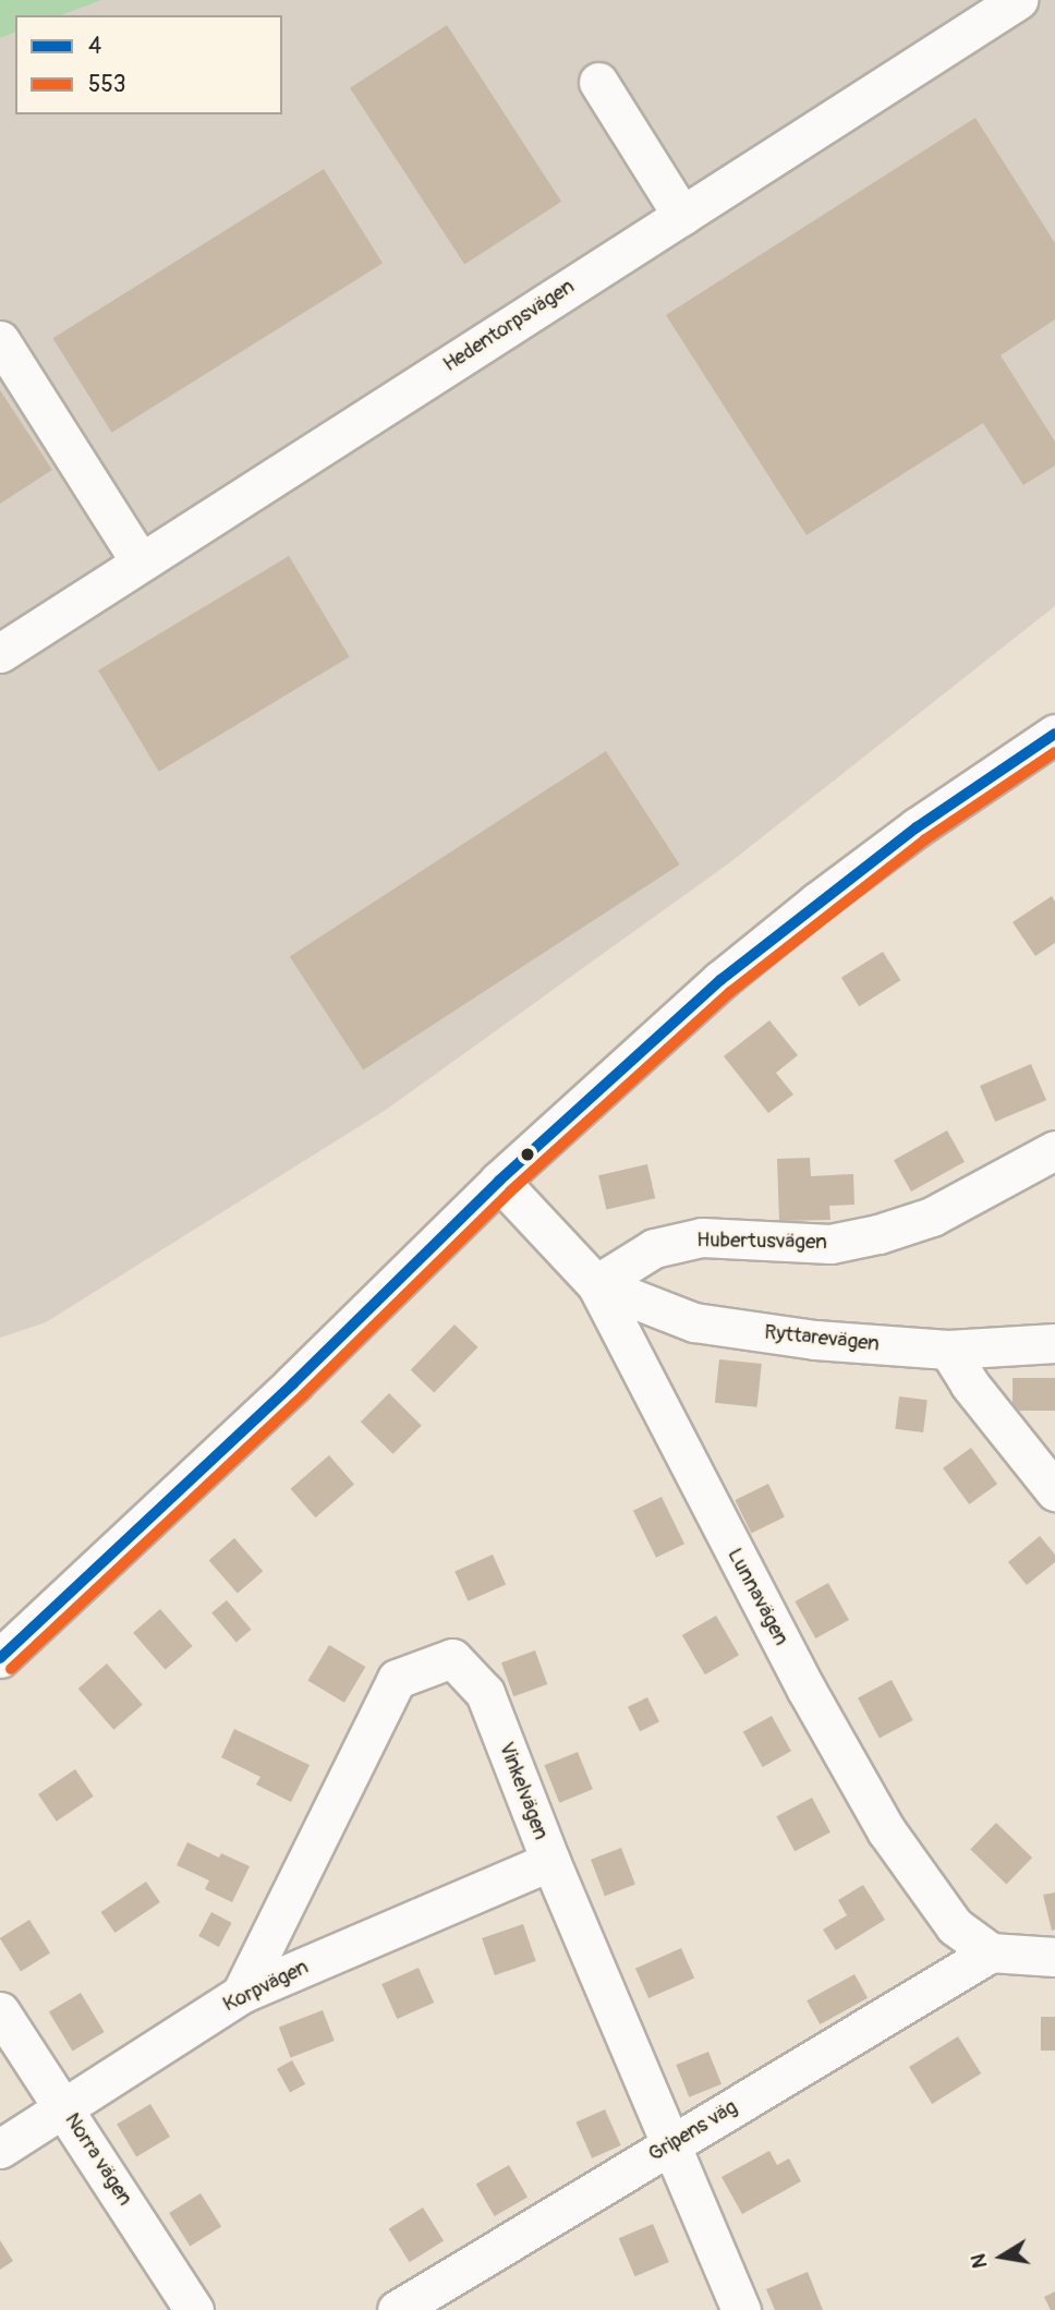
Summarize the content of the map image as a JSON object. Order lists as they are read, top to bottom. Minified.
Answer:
{"streets":{"street":["Hedentorpsvägen","Hubertusvägen","Ryttarevägen","Lunnavägen","Vinkelvägen","Korpvägen","Gripens väg","Norra vägen"]},"crossings":[["Hubertusvägen","Ryttarevägen"],["Hubertusvägen","Lunnavägen"],["Ryttarevägen","Lunnavägen"],["Lunnavägen","Gripens väg"],["Vinkelvägen","Korpvägen"],["Vinkelvägen","Gripens väg"],["Korpvägen","Norra vägen"]],"lines":["transit line 4","transit line 553"],"legend":["4","553"],"north":"left"}
